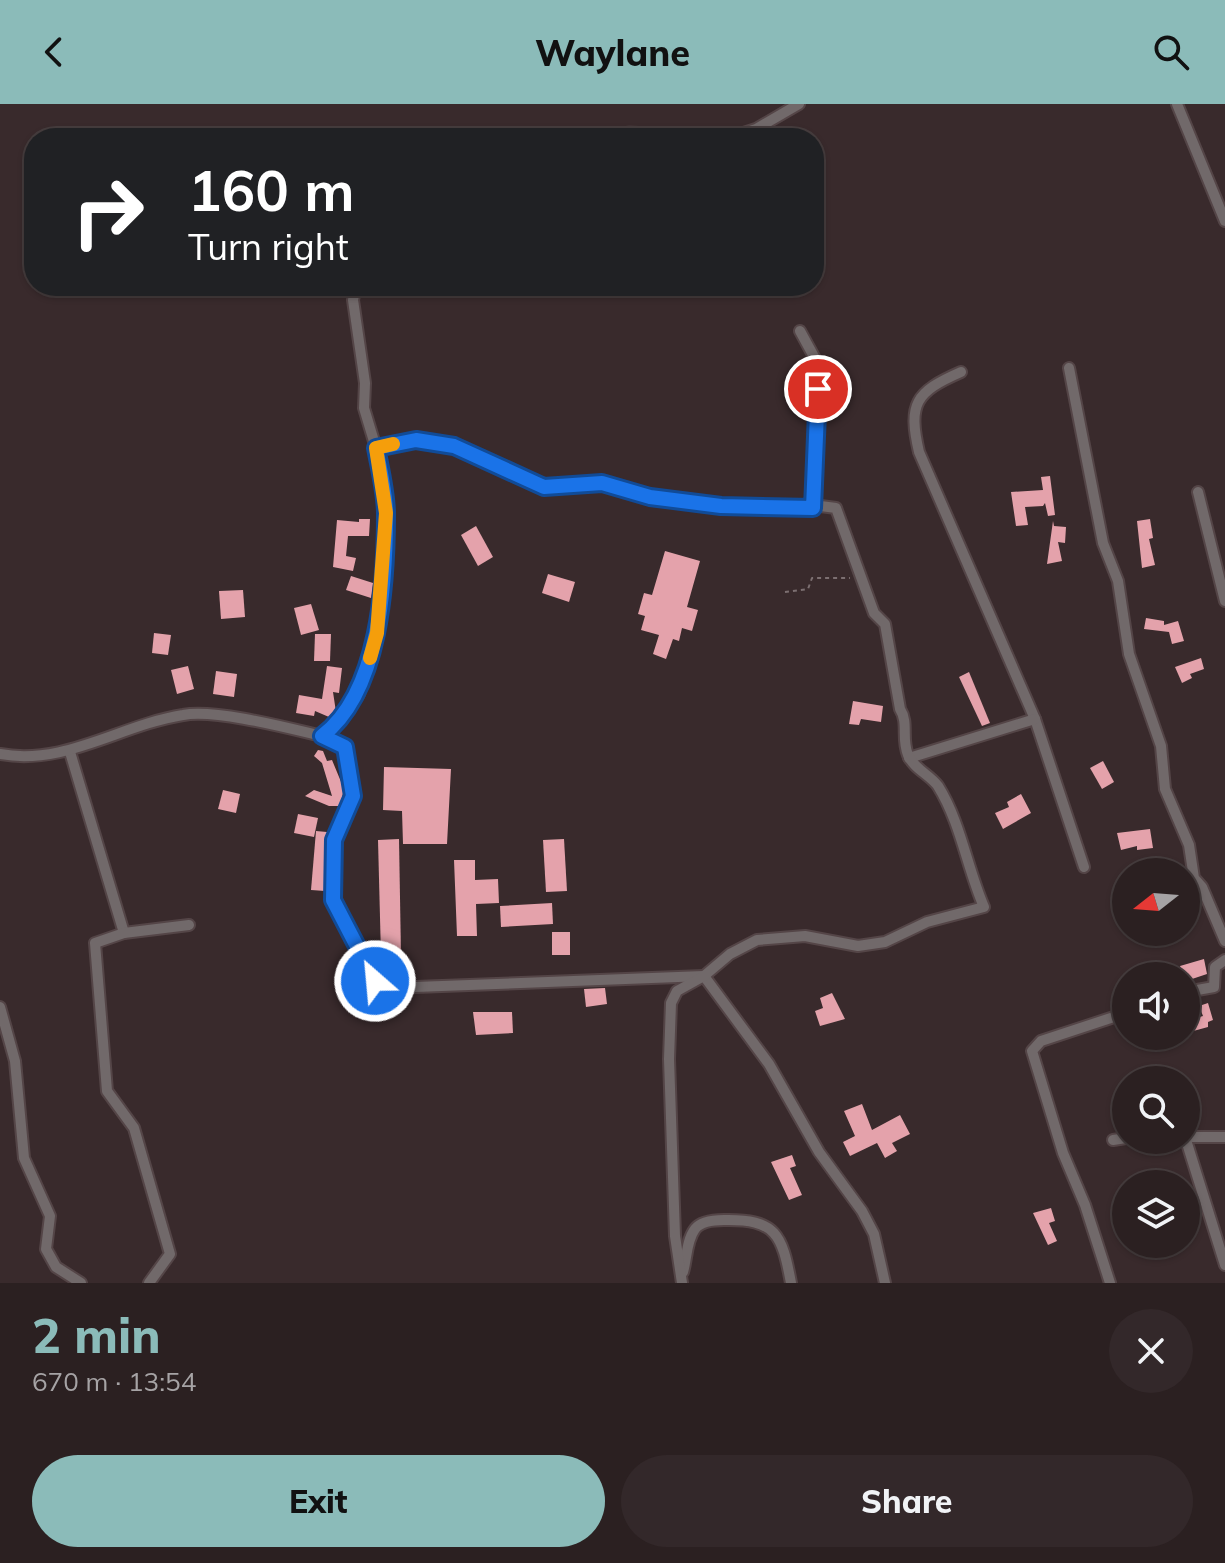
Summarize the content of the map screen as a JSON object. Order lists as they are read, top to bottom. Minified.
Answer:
{"north":"left","page":{"header":"Waylane","turn":["160 m","Turn right"],"heading":["2 min","670 m · 13:54"],"buttons":["Exit","Share"]}}
